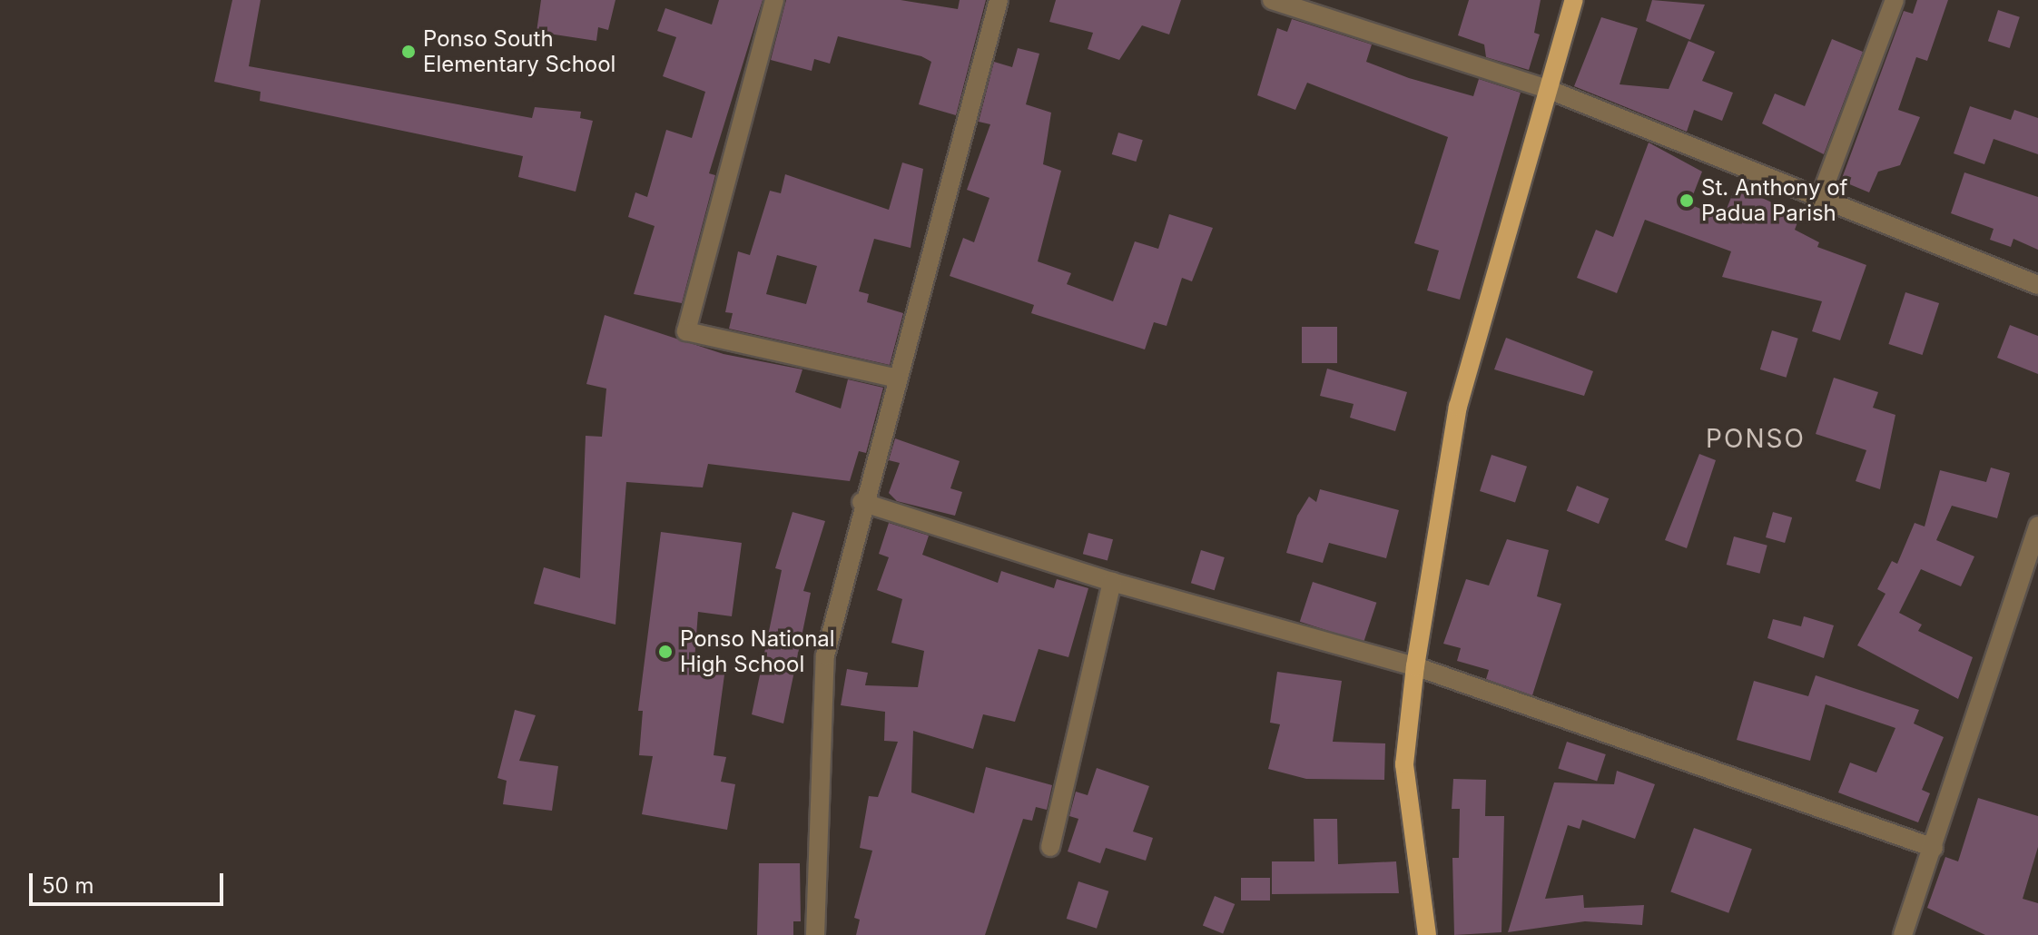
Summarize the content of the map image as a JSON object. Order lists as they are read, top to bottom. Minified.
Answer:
{"districts":["PONSO"],"places":["Ponso South Elementary School","St. Anthony of Padua Parish","Ponso National High School"],"scale_bar":"50 m"}
